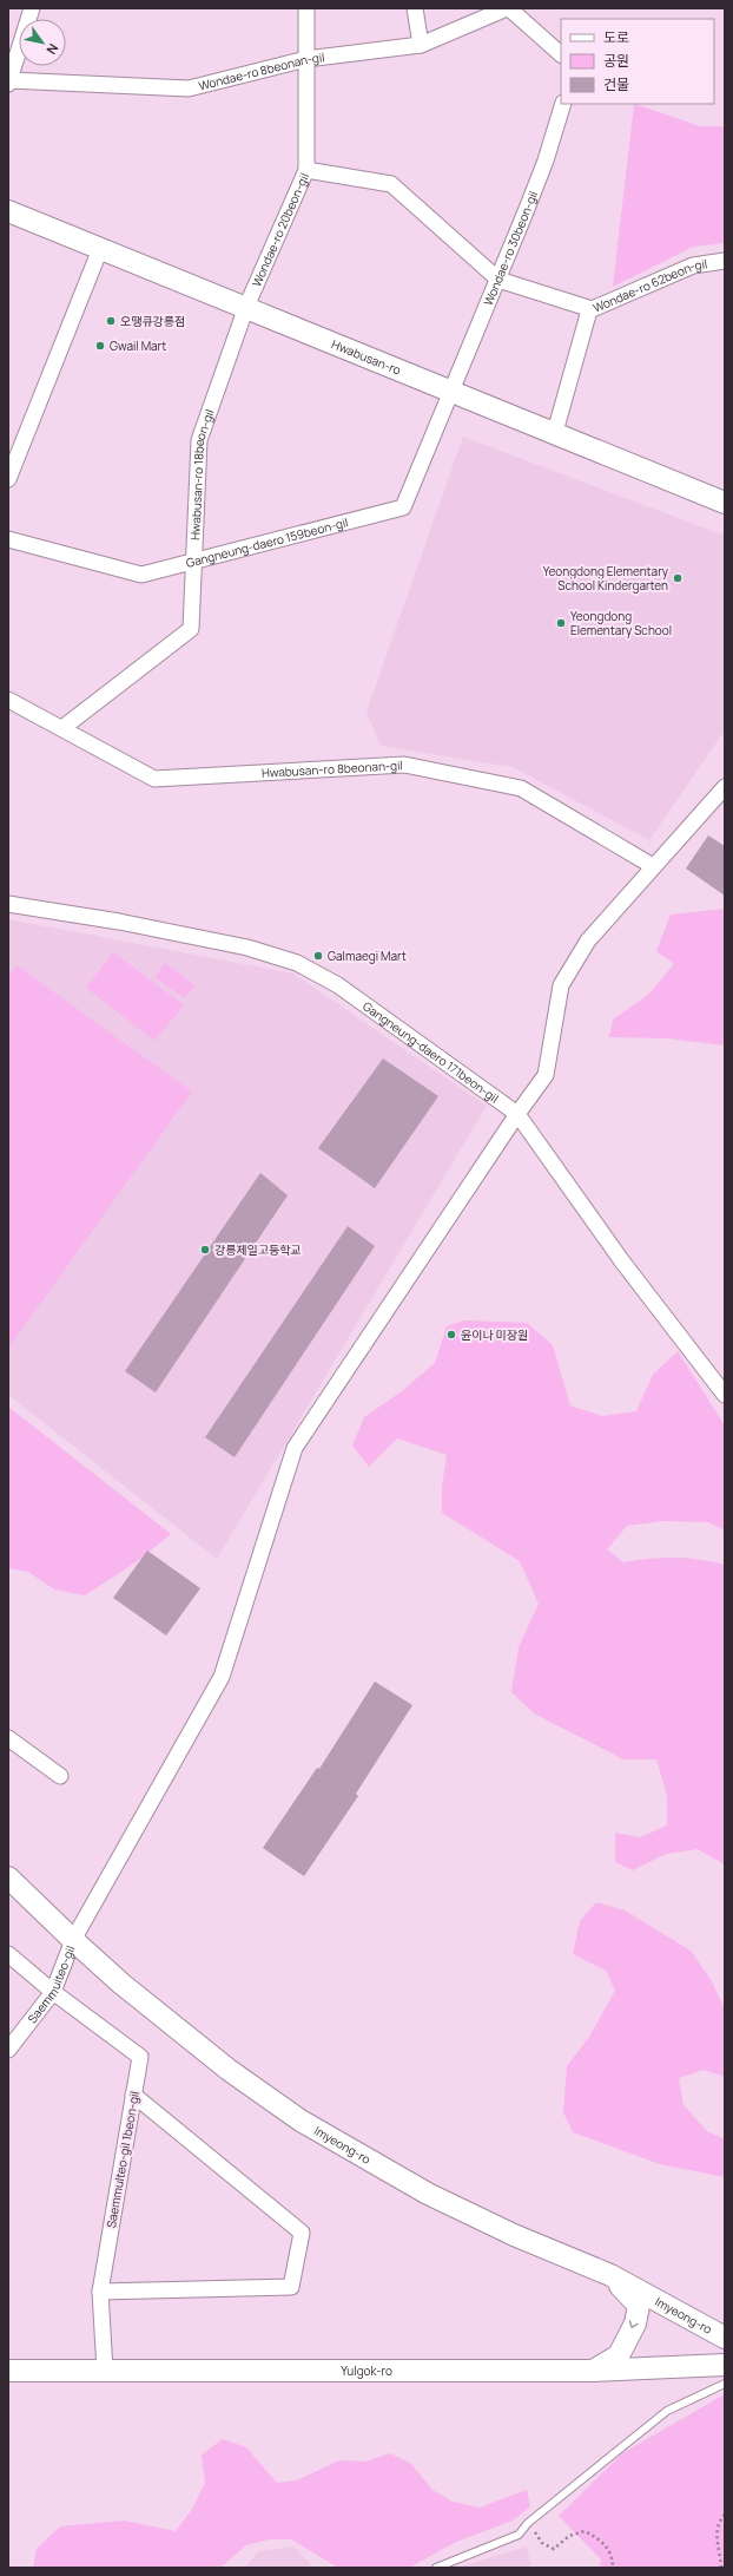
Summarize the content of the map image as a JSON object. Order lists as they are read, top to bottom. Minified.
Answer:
{"streets":{"street":["Wondae-ro 8beonan-gil","Wondae-ro 20beon-gil","Wondae-ro 30beon-gil","Wondae-ro 62beon-gil","Hwabusan-ro","Hwabusan-ro 18beon-gil","Gangneung-daero 159beon-gil","Hwabusan-ro 8beonan-gil","Gangneung-daero 171beon-gil","Saemmulteo-gil","Imyeong-ro","Saemmulteo-gil 1beon-gil","Yulgok-ro"]},"crossings":[["Wondae-ro 8beonan-gil","Wondae-ro 20beon-gil"],["Wondae-ro 20beon-gil","Hwabusan-ro"],["Wondae-ro 20beon-gil","Hwabusan-ro 18beon-gil"],["Wondae-ro 30beon-gil","Hwabusan-ro"],["Wondae-ro 30beon-gil","Gangneung-daero 159beon-gil"],["Wondae-ro 62beon-gil","Hwabusan-ro"],["Hwabusan-ro","Hwabusan-ro 18beon-gil"],["Hwabusan-ro","Gangneung-daero 159beon-gil"],["Hwabusan-ro 18beon-gil","Gangneung-daero 159beon-gil"],["Hwabusan-ro 18beon-gil","Hwabusan-ro 8beonan-gil"],["Hwabusan-ro 8beonan-gil","Saemmulteo-gil"],["Gangneung-daero 171beon-gil","Saemmulteo-gil"],["Saemmulteo-gil","Imyeong-ro"],["Saemmulteo-gil","Saemmulteo-gil 1beon-gil"],["Saemmulteo-gil 1beon-gil","Yulgok-ro"]],"places":["오땡큐강릉점","Gwail Mart","Yeongdong Elementary School Kindergarten","Yeongdong Elementary School","Galmaegi Mart","강릉제일고등학교","윤이나 미장원"],"legend":["도로","공원","건물"],"north":"bottom right"}
